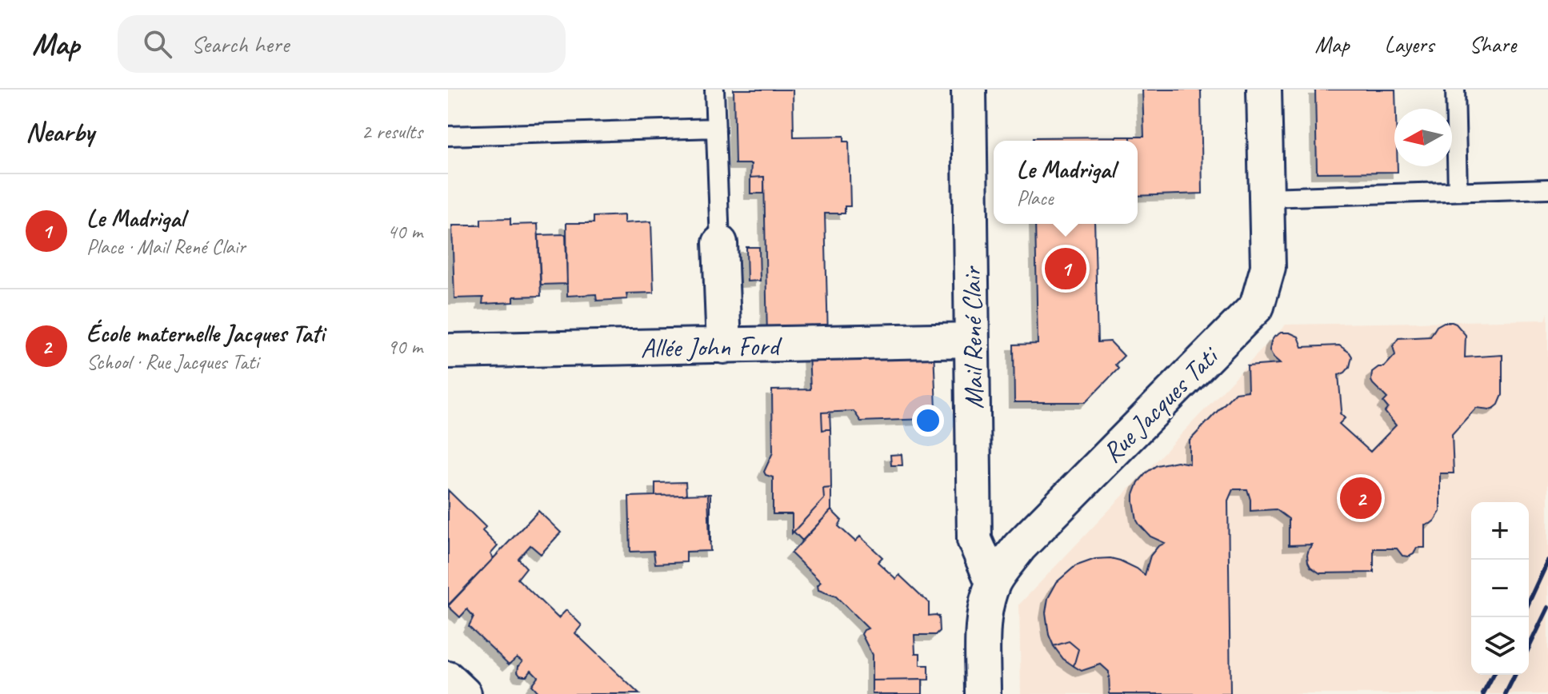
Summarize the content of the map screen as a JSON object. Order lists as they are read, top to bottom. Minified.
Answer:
{"streets":{"street":["Mail René Clair","Allée John Ford","Rue Jacques Tati"]},"crossings":[["Mail René Clair","Allée John Ford"],["Mail René Clair","Rue Jacques Tati"]],"north":"left","page":{"header":"Map","search":"Search here","nav":["Map","Layers","Share"],"heading":["Nearby","2 results"],"popup":["Le Madrigal","Place"],"list":[{"mark":"1","name":"Le Madrigal","note":"Place · Mail René Clair","value":"40 m"},{"mark":"2","name":"École maternelle Jacques Tati","note":"School · Rue Jacques Tati","value":"90 m"}],"pins":["1","2"],"map_buttons":["+","−"]}}
